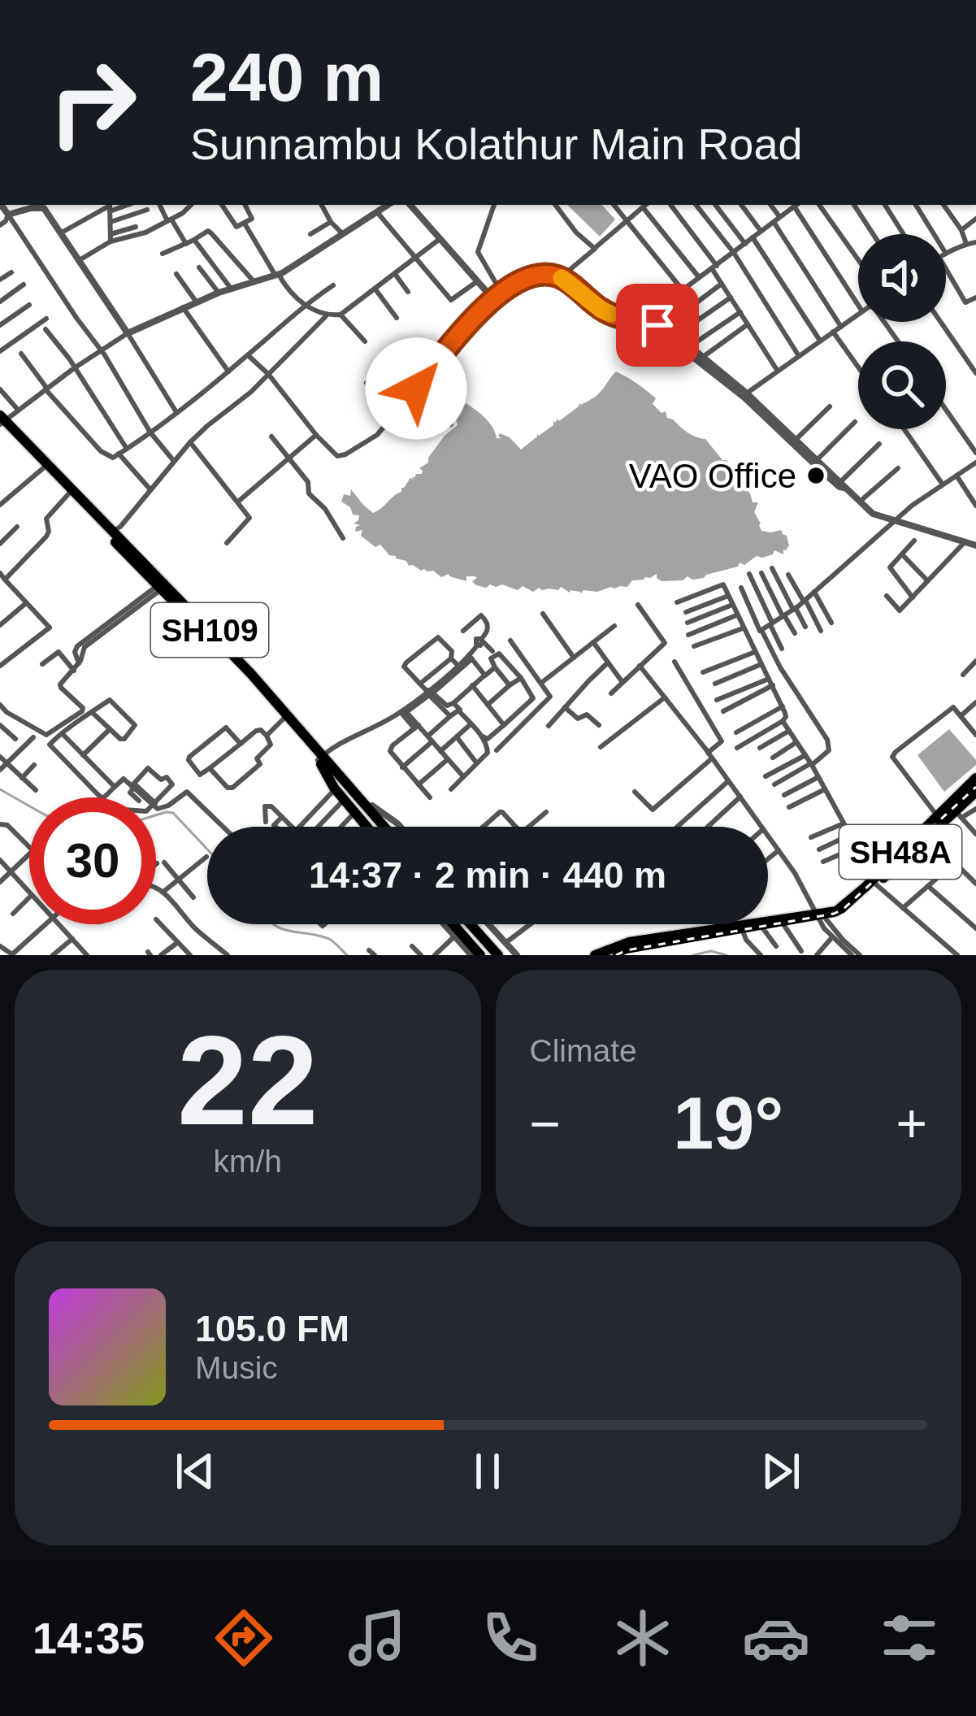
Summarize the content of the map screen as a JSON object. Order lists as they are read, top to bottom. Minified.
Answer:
{"streets":{"main road":["SH109","SH48A"]},"places":["VAO Office"],"page":{"turn":["240 m","Sunnambu Kolathur Main Road"],"limit":"30","trip":"14:37 · 2 min · 440 m","tile":[["22","km/h"],"Climate"],"heat":["−","19°","+"],"song":["105.0 FM","Music"],"tabs":"14:35"}}
